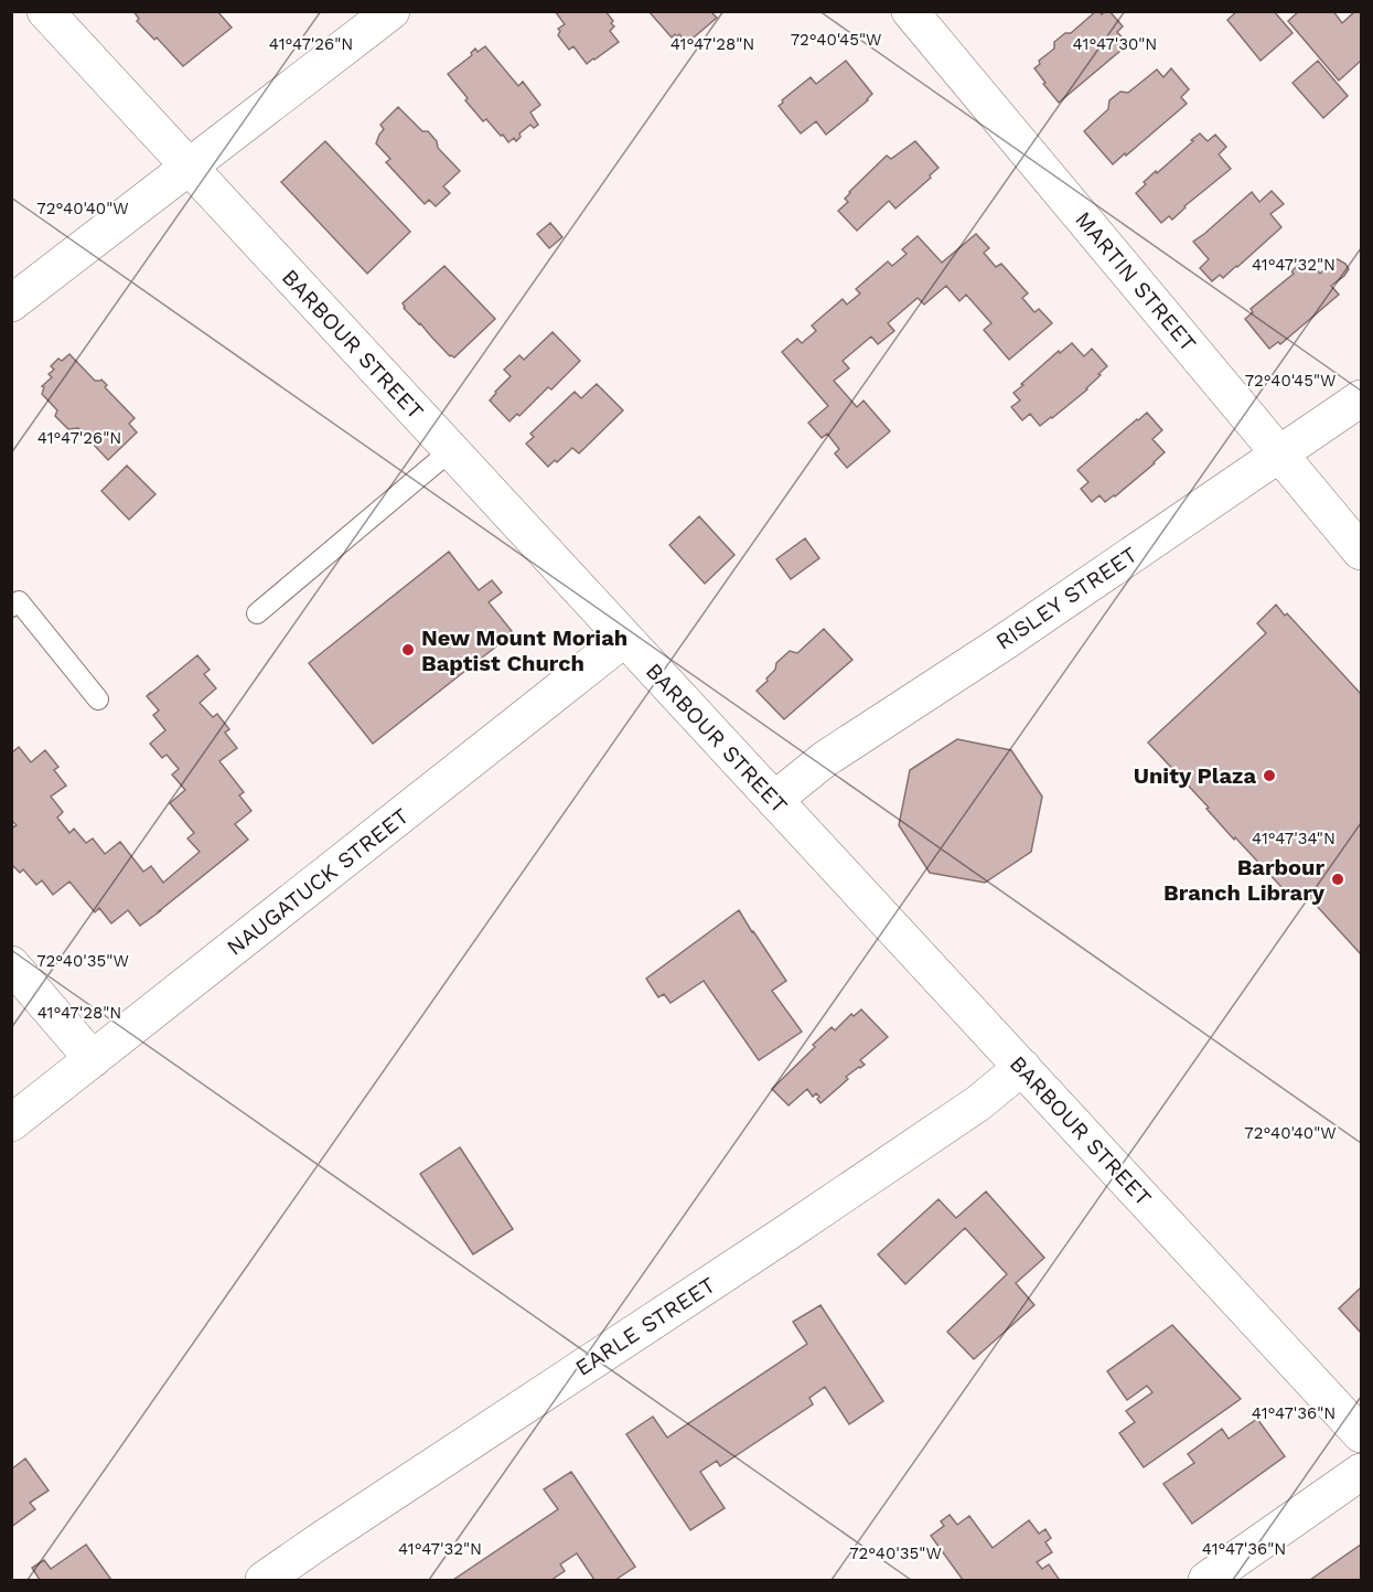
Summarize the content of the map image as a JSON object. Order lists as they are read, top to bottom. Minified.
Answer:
{"streets":{"street":["MARTIN STREET","BARBOUR STREET","RISLEY STREET","NAUGATUCK STREET","EARLE STREET"]},"crossings":[["MARTIN STREET","RISLEY STREET"],["BARBOUR STREET","RISLEY STREET"],["BARBOUR STREET","NAUGATUCK STREET"],["BARBOUR STREET","EARLE STREET"]],"places":["New Mount Moriah Baptist Church","Unity Plaza","Barbour Branch Library"],"coordinates":["72°40'45\"W","41°47'26\"N","41°47'28\"N","41°47'30\"N","72°40'40\"W","41°47'32\"N","41°47'34\"N","72°40'35\"W","41°47'36\"N"]}
